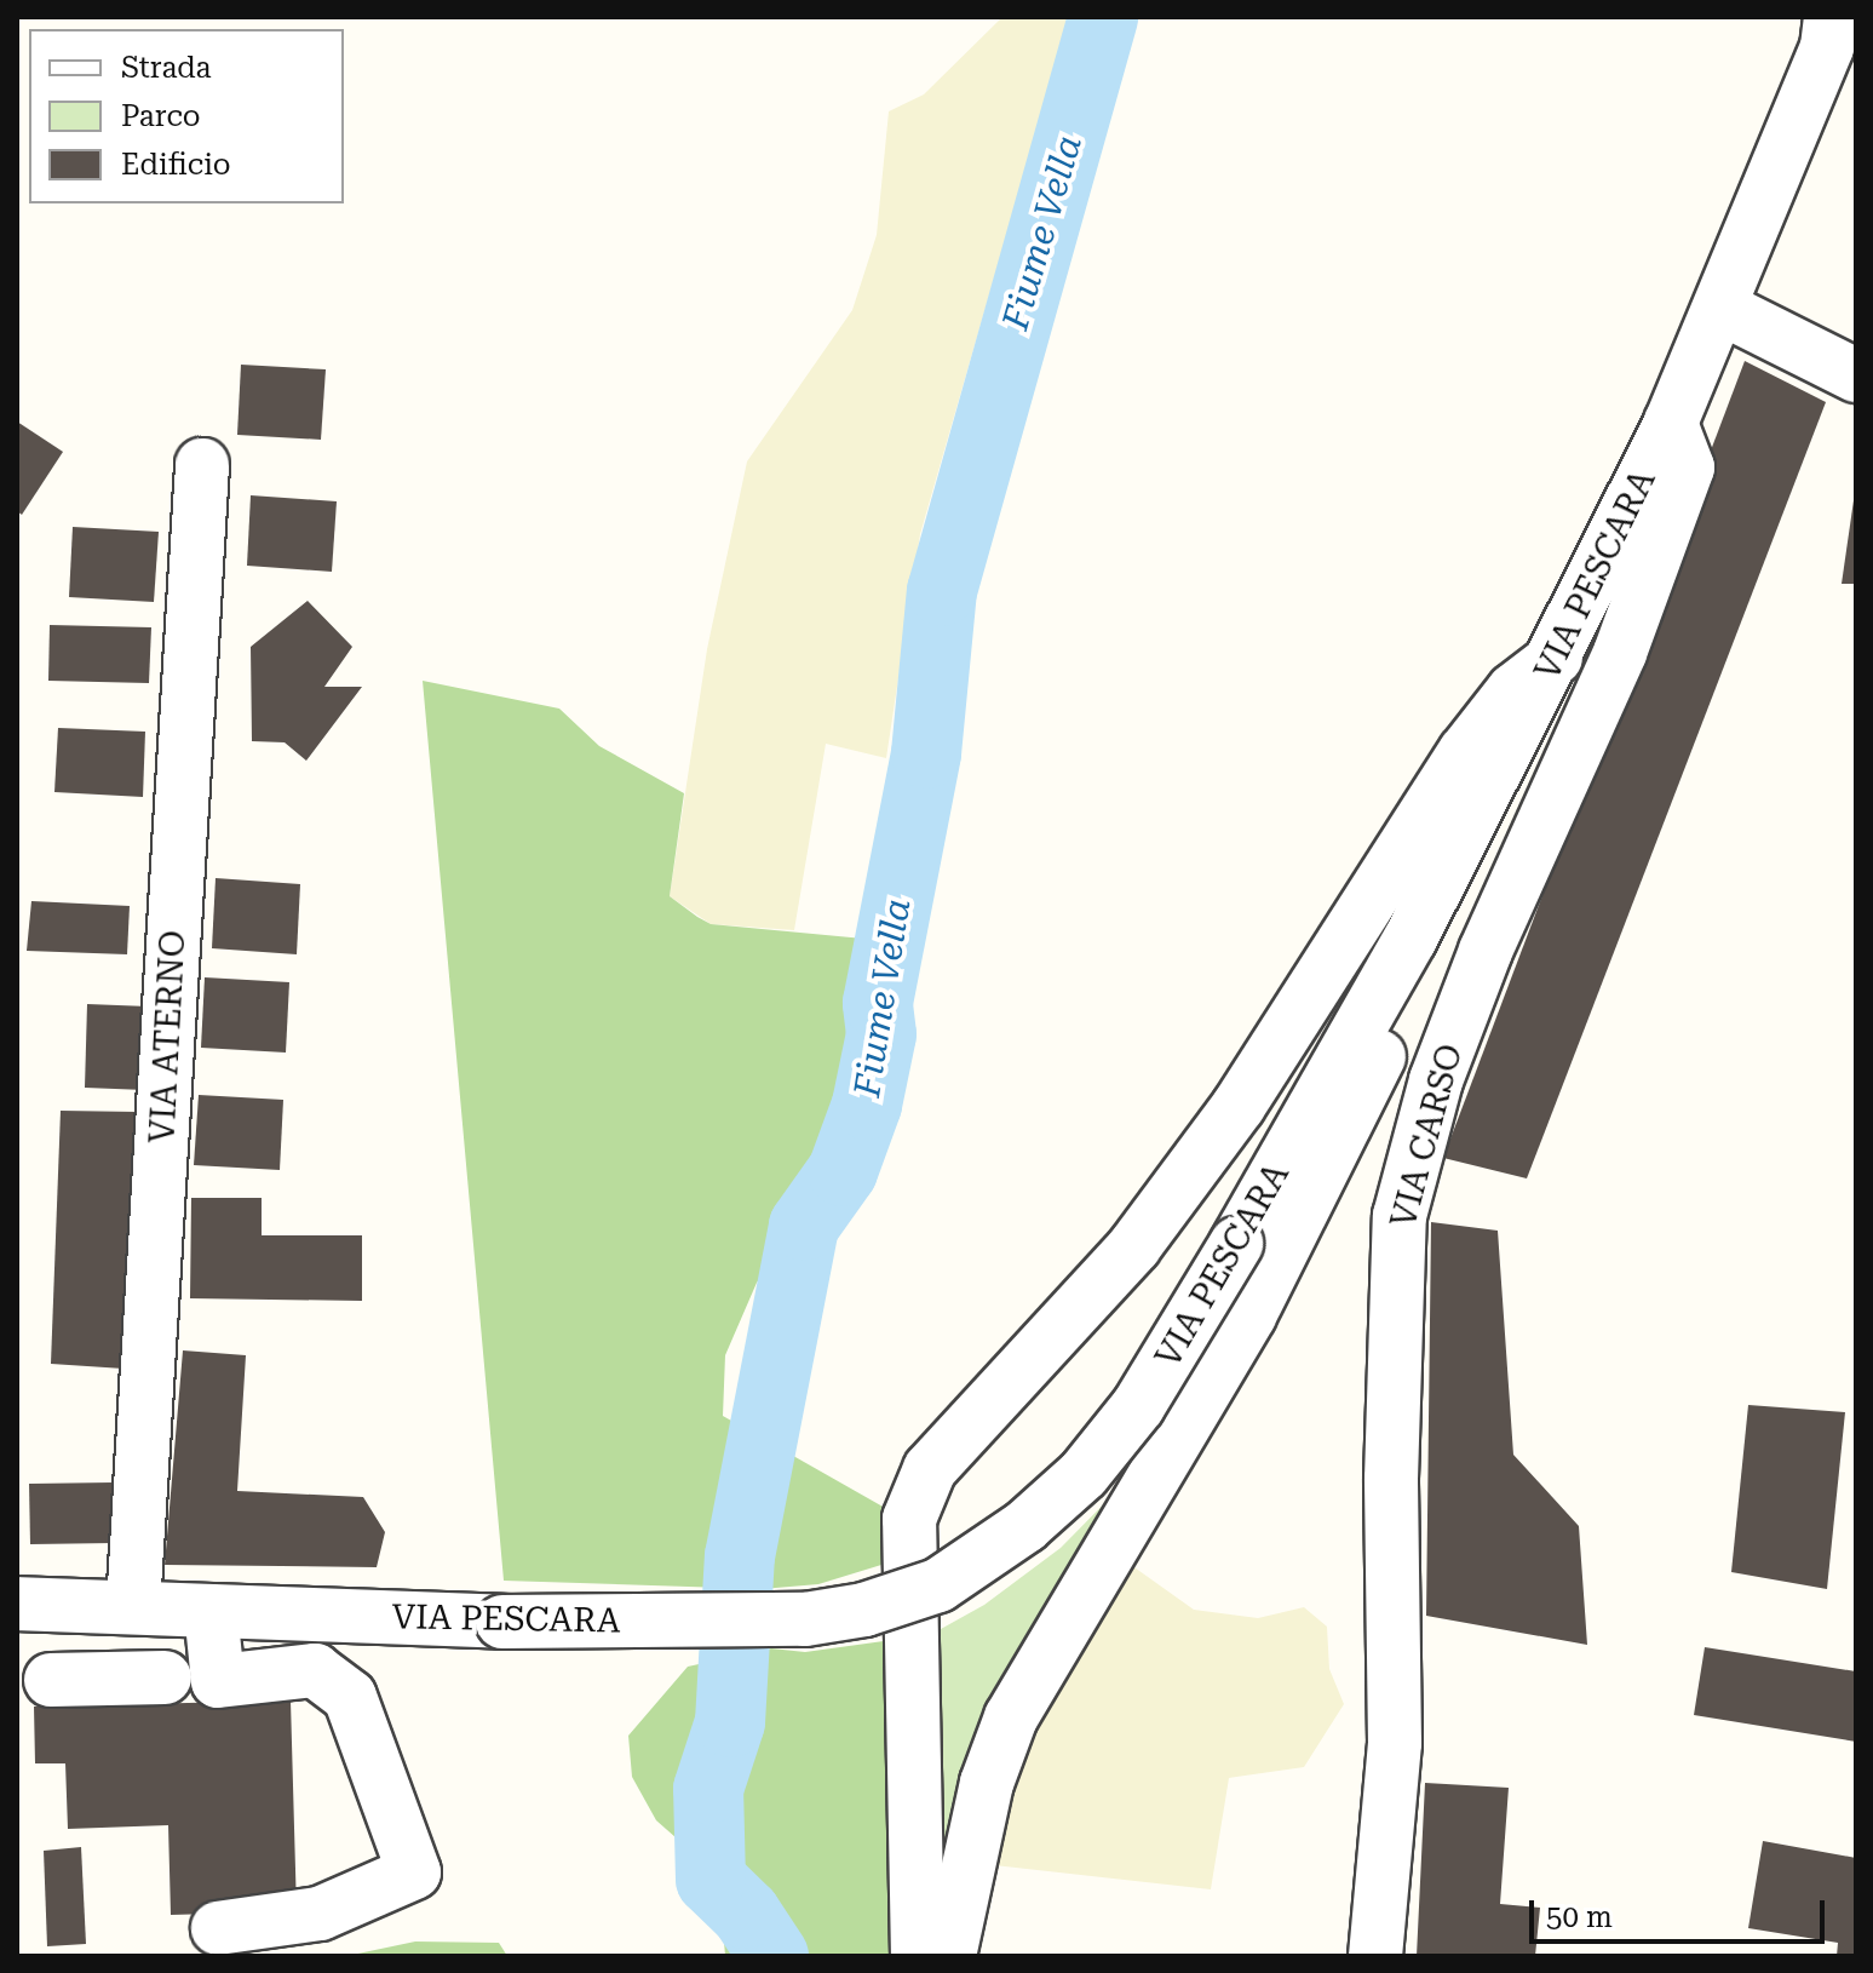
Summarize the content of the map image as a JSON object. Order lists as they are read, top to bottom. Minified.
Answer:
{"streets":{"street":["VIA PESCARA","VIA ATERNO","VIA CARSO"]},"crossings":[["VIA PESCARA","VIA ATERNO"],["VIA PESCARA","VIA CARSO"]],"water":["Fiume Vella"],"legend":["Strada","Parco","Edificio"],"scale_bar":"50 m"}
